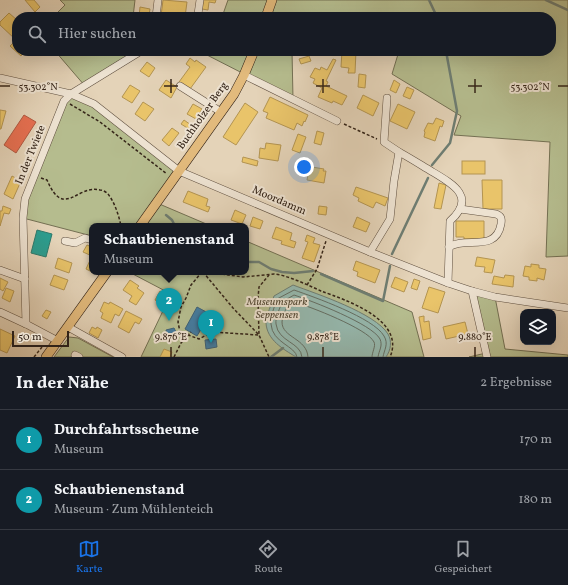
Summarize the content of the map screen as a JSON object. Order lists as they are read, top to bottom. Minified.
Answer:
{"streets":{"main road":["Buchholzer Berg"],"street":["In der Twiete","Moordamm"]},"crossings":[["Buchholzer Berg","Moordamm"],["In der Twiete","Moordamm"]],"parks":["Museumspark Seppensen"],"scale_bar":"50 m","page":{"search":"Hier suchen","popup":["Schaubienenstand","Museum"],"pins":["2","1"],"scale":"50 m","heading":["In der Nähe","2 Ergebnisse"],"list":[{"mark":"1","name":"Durchfahrtsscheune","note":"Museum","value":"170 m"},{"mark":"2","name":"Schaubienenstand","note":"Museum · Zum Mühlenteich","value":"180 m"}],"nav":["Karte","Route","Gespeichert"]},"coordinates":["53.302°N","9.876°E","9.878°E","9.880°E"]}
